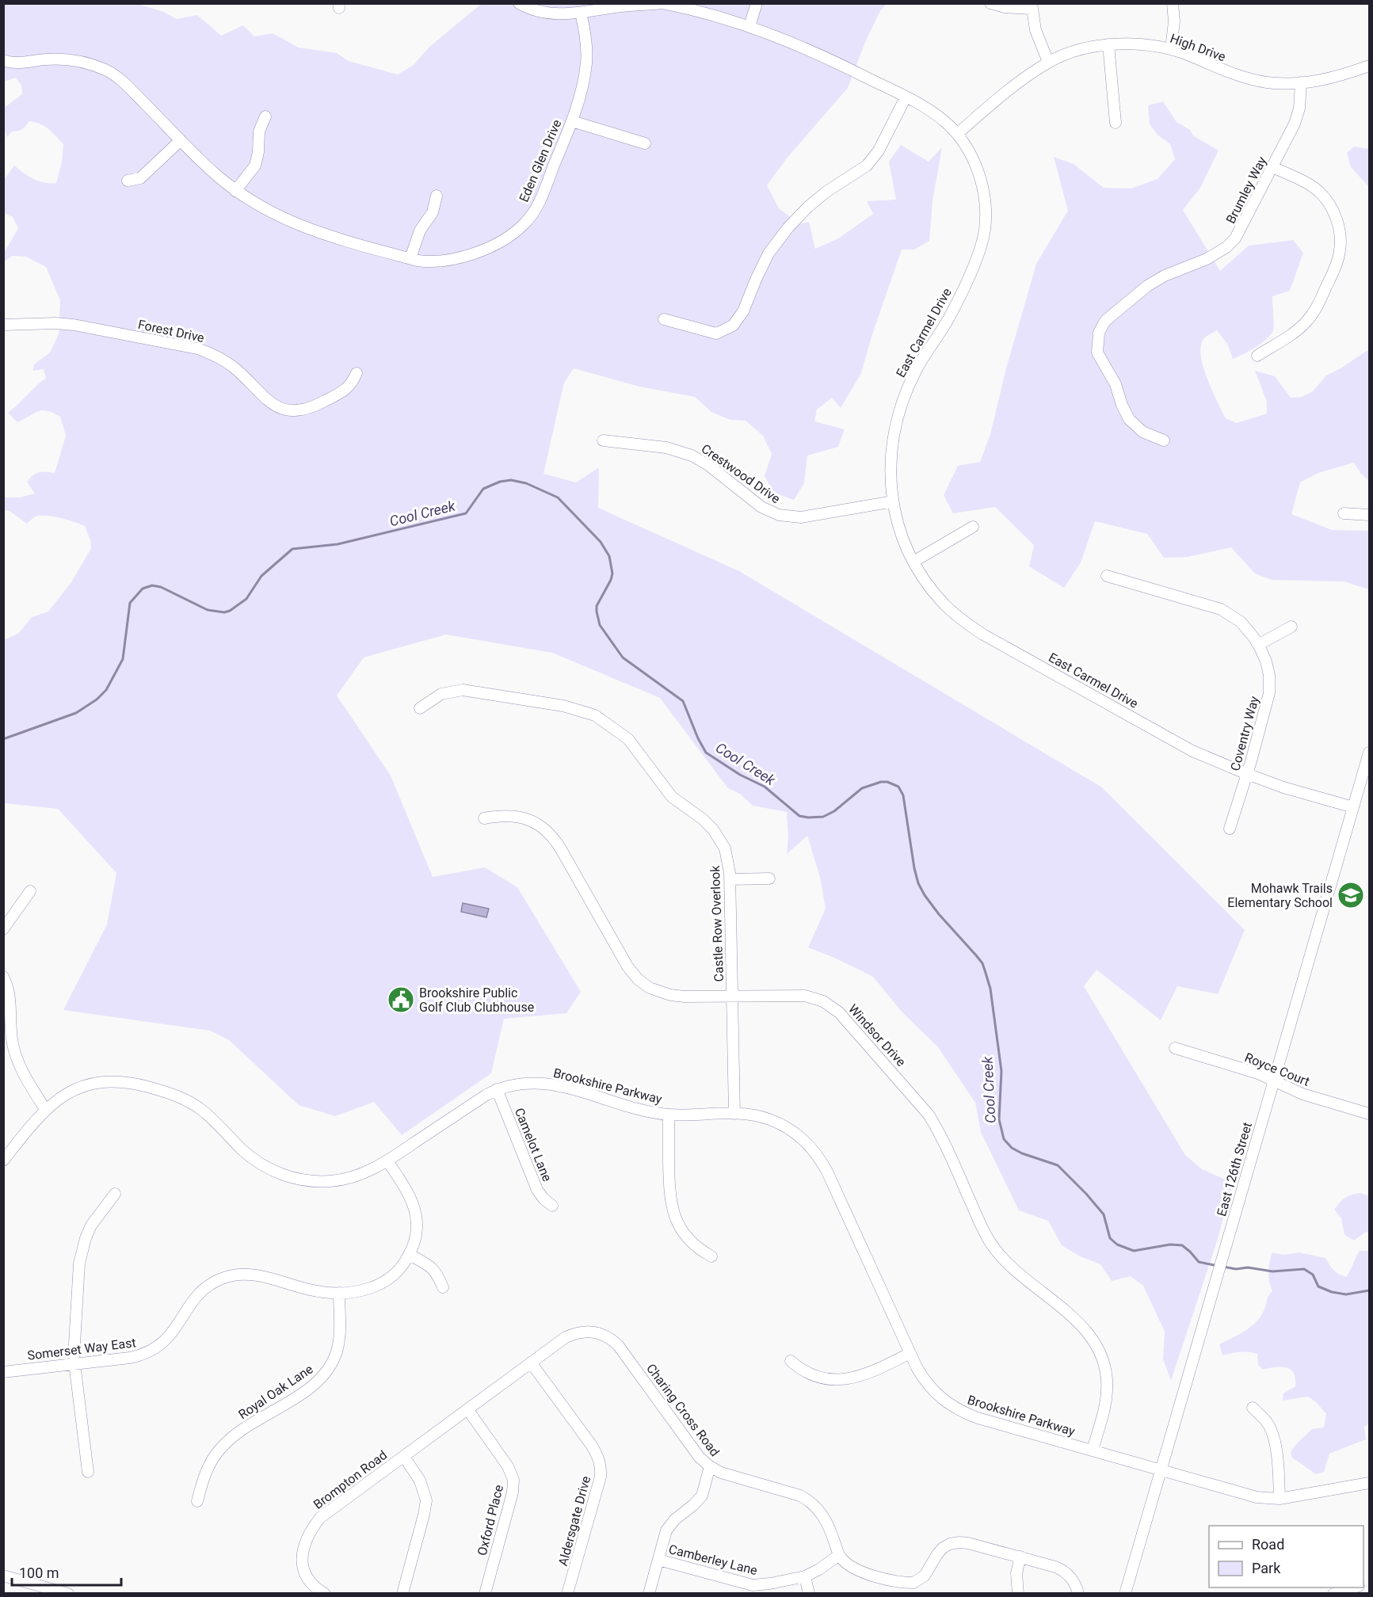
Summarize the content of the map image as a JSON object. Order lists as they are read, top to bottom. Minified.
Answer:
{"streets":{"street":["High Drive","Eden Glen Drive","Brumley Way","Forest Drive","East Carmel Drive","Crestwood Drive","Coventry Way","Castle Row Overlook","Windsor Drive","Royce Court","Brookshire Parkway","Camelot Lane","East 126th Street","Somerset Way East","Royal Oak Lane","Charing Cross Road","Brompton Road","Oxford Place","Aldersgate Drive","Camberley Lane"]},"crossings":[["High Drive","Brumley Way"],["High Drive","East Carmel Drive"],["Eden Glen Drive","East Carmel Drive"],["East Carmel Drive","Crestwood Drive"],["East Carmel Drive","Coventry Way"],["East Carmel Drive","East 126th Street"],["Castle Row Overlook","Windsor Drive"],["Castle Row Overlook","Brookshire Parkway"],["Windsor Drive","Brookshire Parkway"],["Royce Court","East 126th Street"],["Brookshire Parkway","Camelot Lane"],["Brookshire Parkway","East 126th Street"],["Brookshire Parkway","Somerset Way East"],["Somerset Way East","Royal Oak Lane"],["Charing Cross Road","Brompton Road"],["Charing Cross Road","Oxford Place"],["Charing Cross Road","Aldersgate Drive"],["Charing Cross Road","Camberley Lane"],["Brompton Road","Oxford Place"]],"water":["Cool Creek"],"places":{"school or university":["Mohawk Trails Elementary School"],"public building":["Brookshire Public Golf Club Clubhouse"]},"legend":["Road","Park"],"scale_bar":"100 m"}
